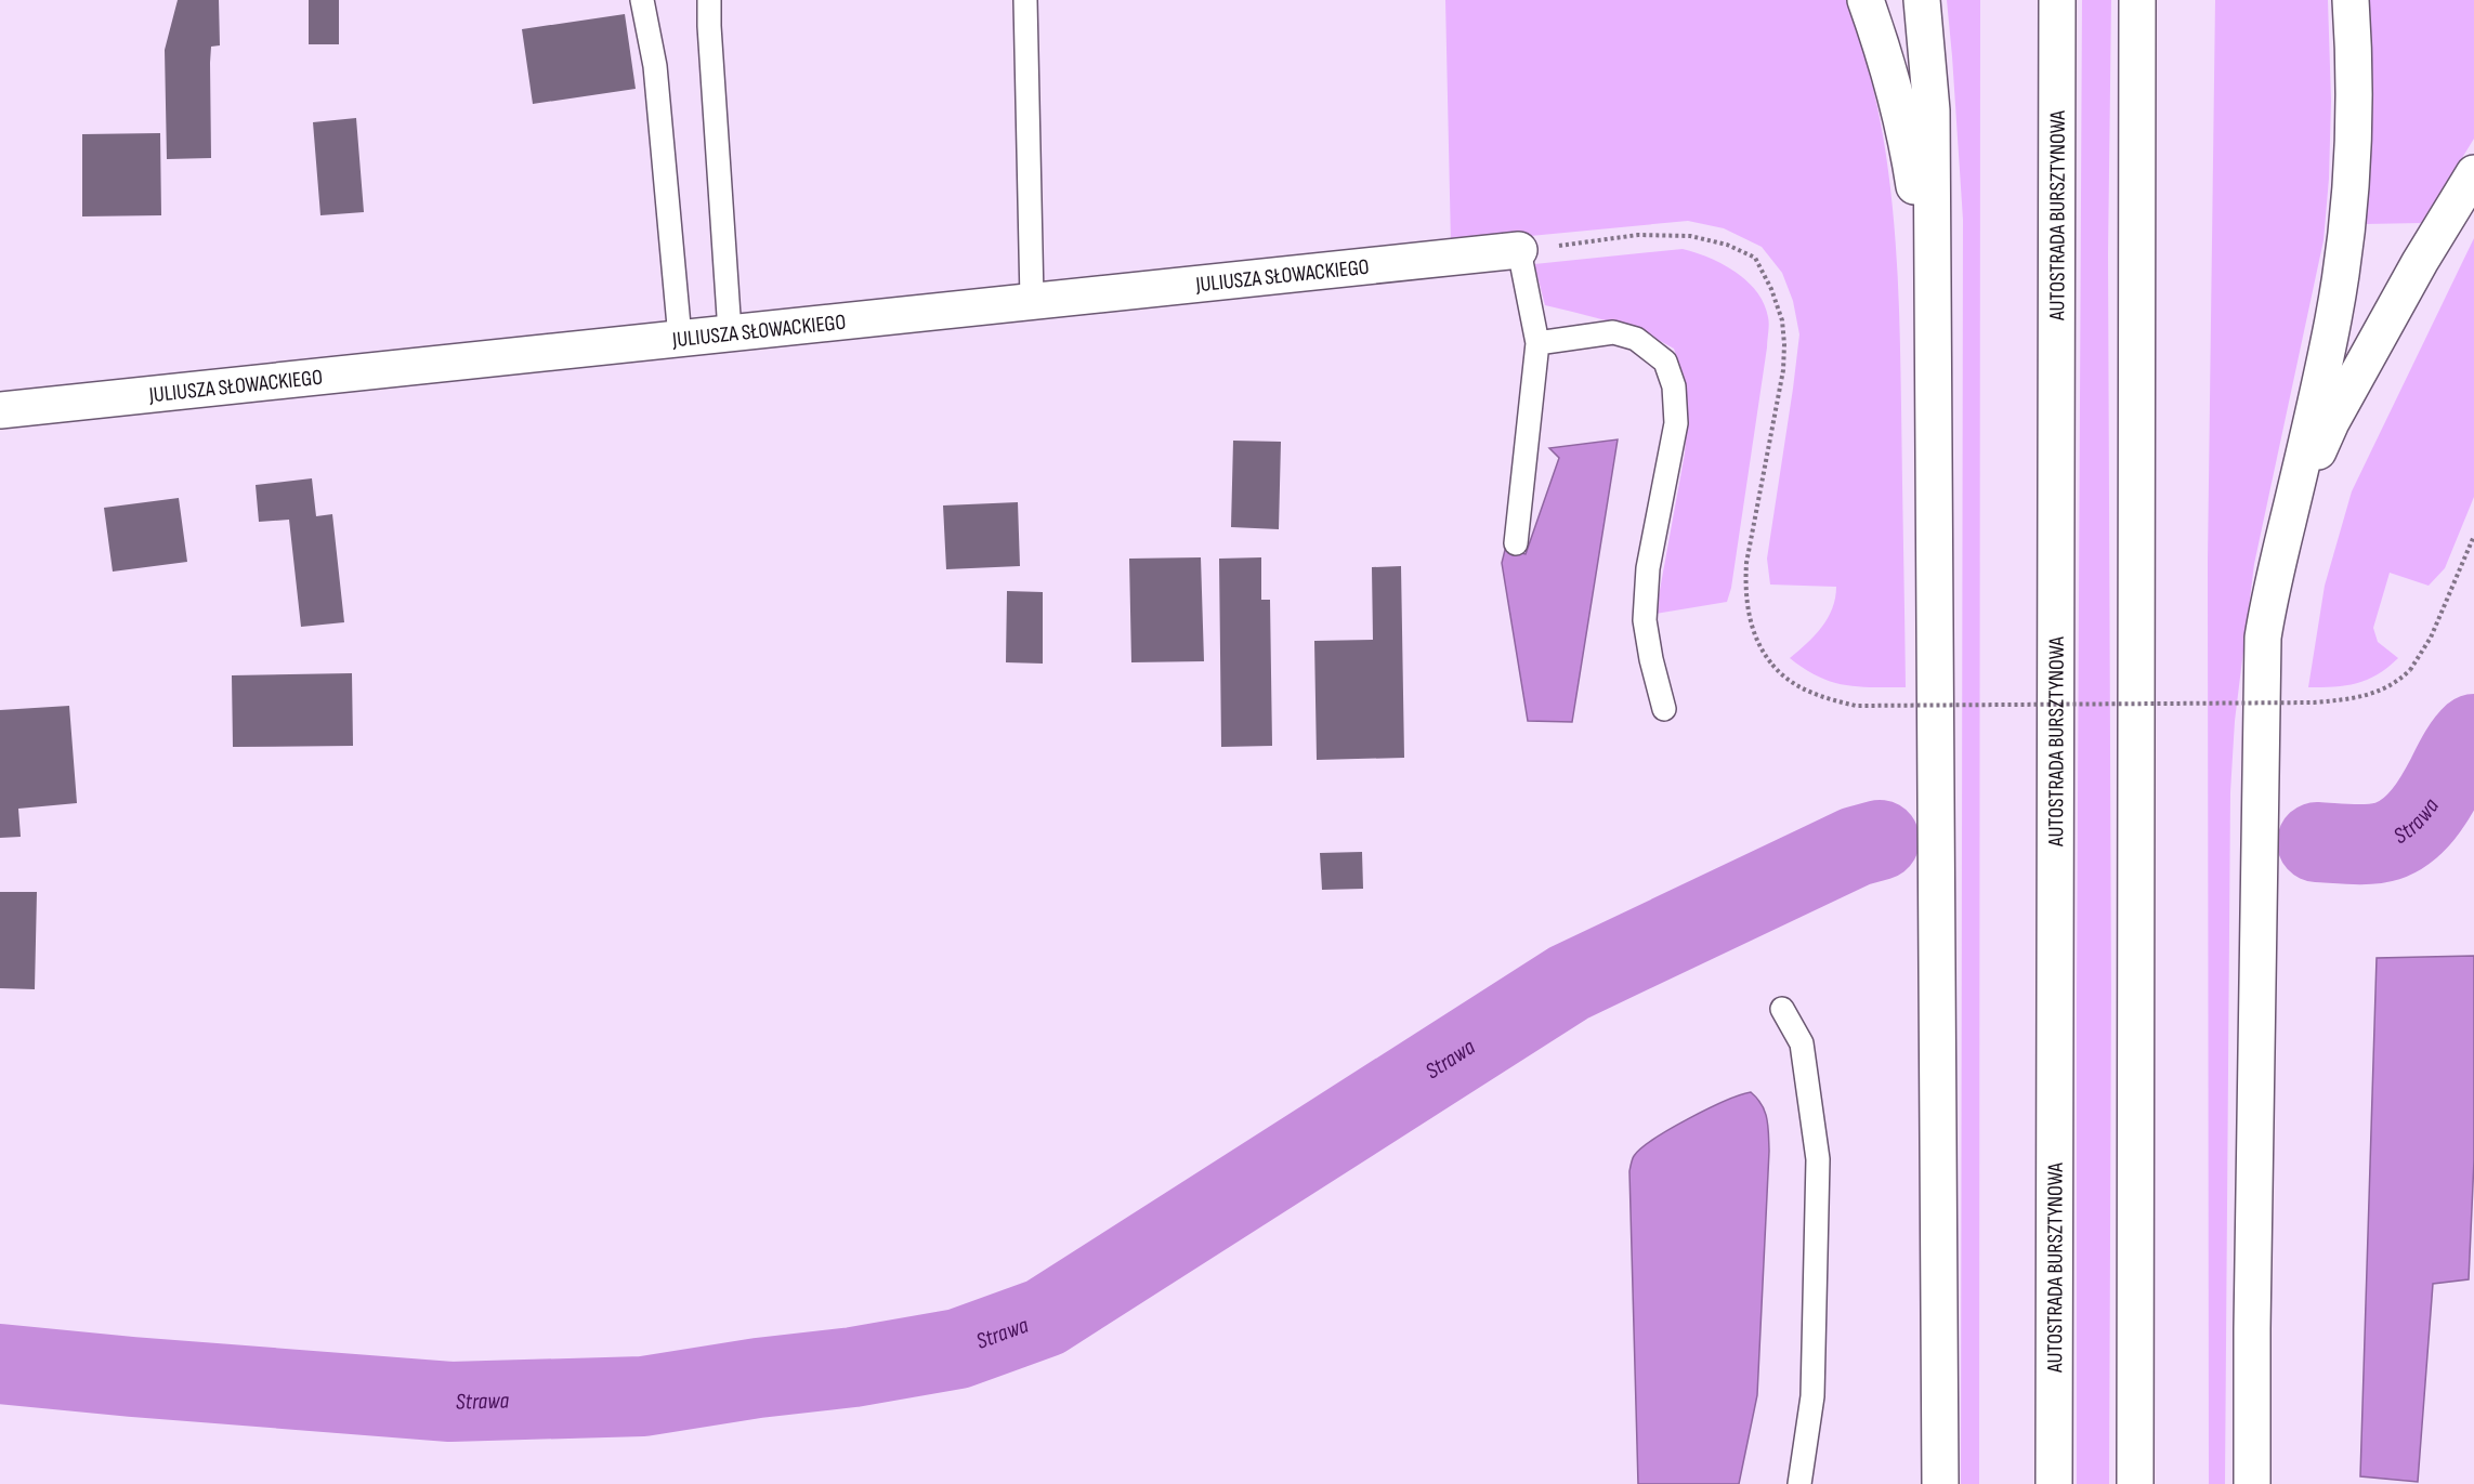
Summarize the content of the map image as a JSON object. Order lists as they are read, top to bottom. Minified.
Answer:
{"streets":{"main road":["AUTOSTRADA BURSZTYNOWA","JULIUSZA SŁOWACKIEGO"]},"water":["Strawa"]}
